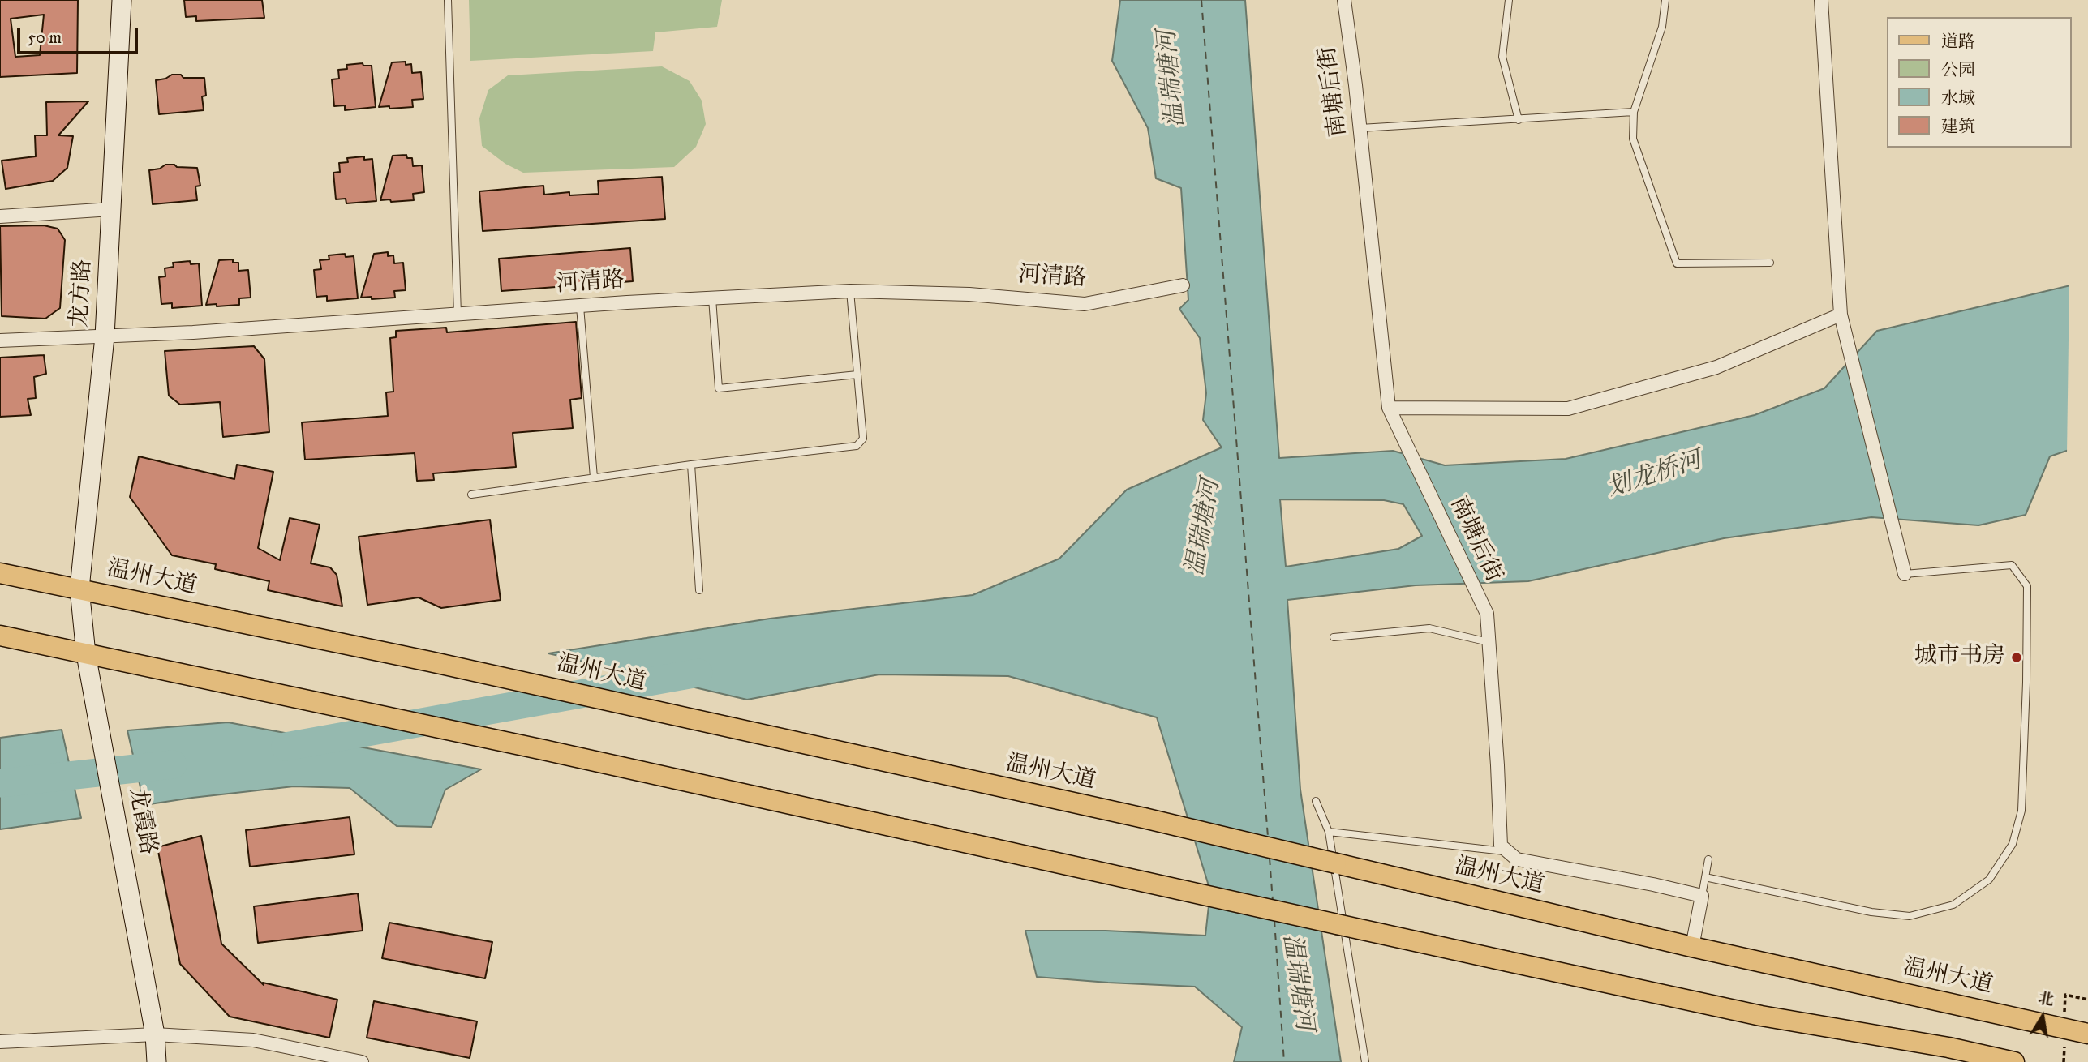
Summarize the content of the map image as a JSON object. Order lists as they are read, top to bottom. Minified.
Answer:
{"streets":{"main road":["龙方路","温州大道","龙霞路"],"street":["南塘后街","河清路"]},"crossings":[["河清路","龙方路"],["龙方路","温州大道"],["龙方路","龙霞路"],["温州大道","龙霞路"]],"water":["温瑞塘河","划龙桥河"],"places":["城市书房"],"legend":["道路","公园","水域","建筑"],"scale_bar":"50 m","north":"top"}
